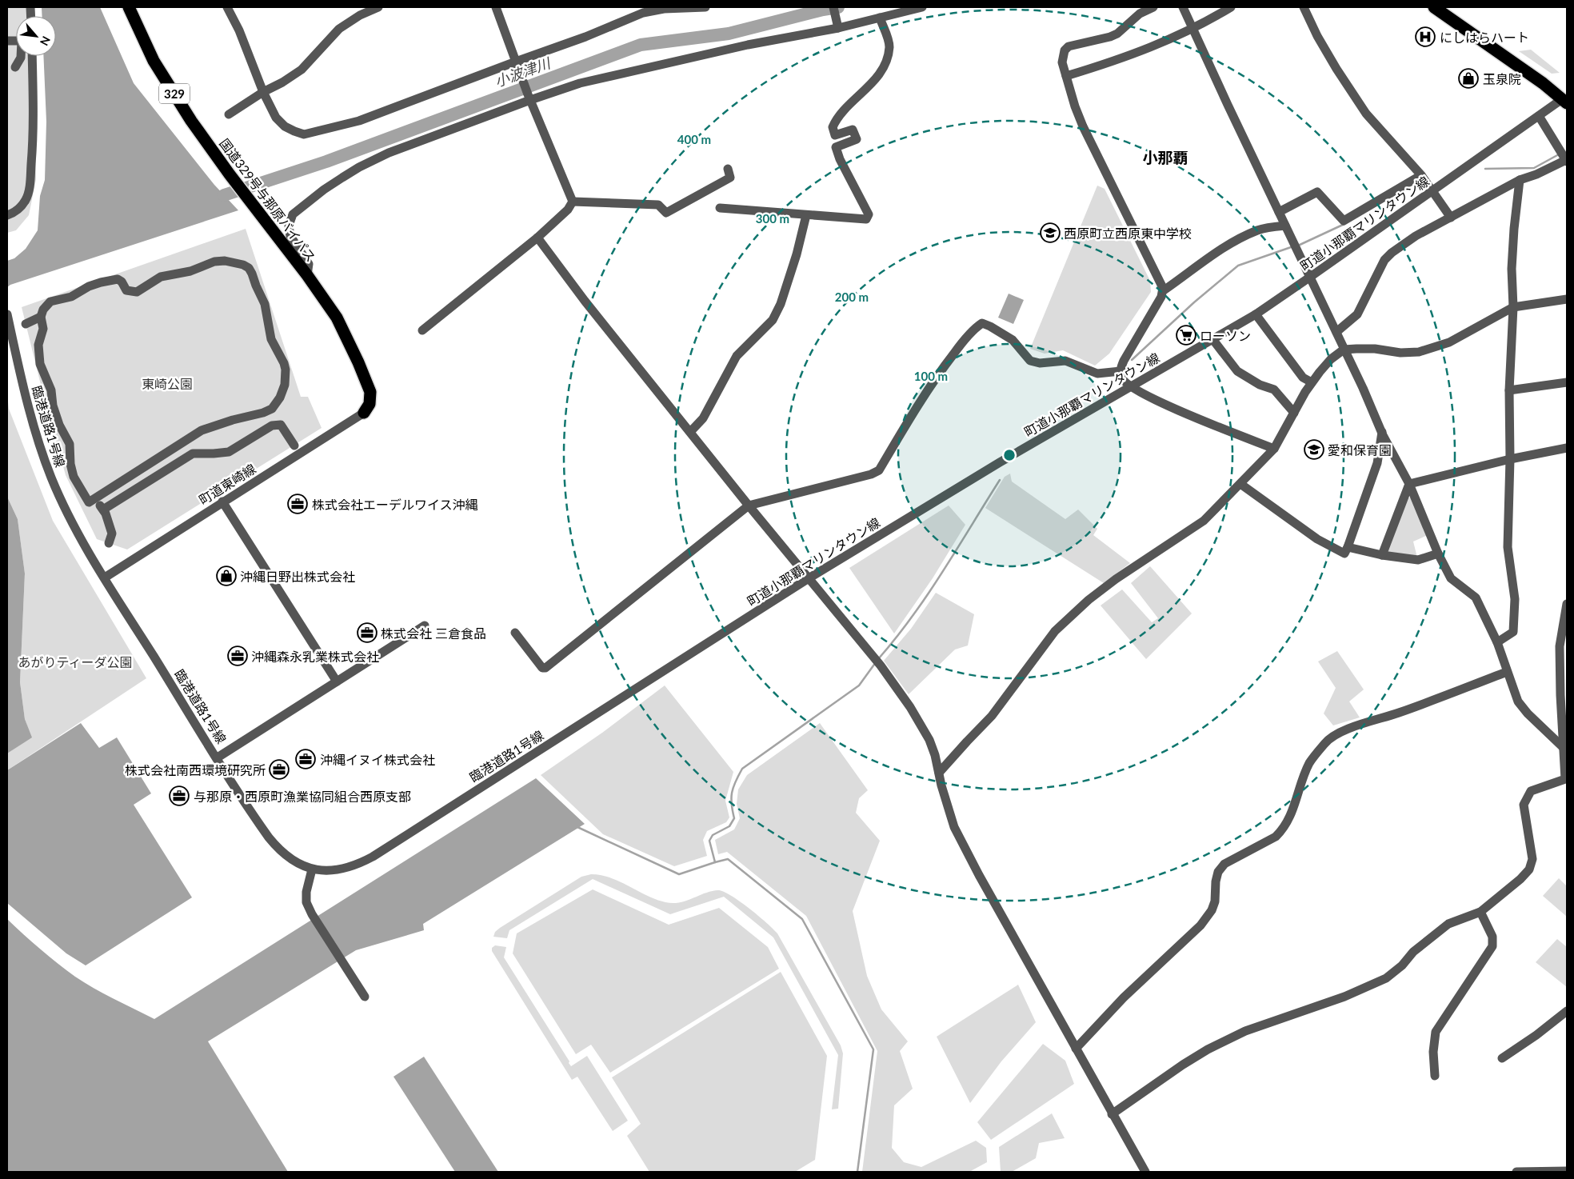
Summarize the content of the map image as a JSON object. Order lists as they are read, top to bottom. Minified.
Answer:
{"streets":{"highway":["329","国道329号与那原バイパス"],"street":["町道小那覇マリンタウン線","臨港道路1号線","町道東崎線"]},"crossings":[["国道329号与那原バイパス","町道東崎線"],["町道小那覇マリンタウン線","臨港道路1号線"],["臨港道路1号線","町道東崎線"]],"districts":["小那覇"],"water":["小波津川"],"parks":["東崎公園","あがりティーダ公園"],"places":{"hospital":["にしはらハート"],"shop":["玉泉院","沖縄日野出株式会社"],"school or university":["西原町立西原東中学校","愛和保育園"],"supermarket":["ローソン"],"office":["株式会社エーデルワイス沖縄","株式会社 三倉食品","沖縄森永乳業株式会社","沖縄イヌイ株式会社","株式会社南西環境研究所","与那原・西原町漁業協同組合西原支部"]},"north":"bottom right","rings":["400 m","300 m","200 m","100 m"]}
